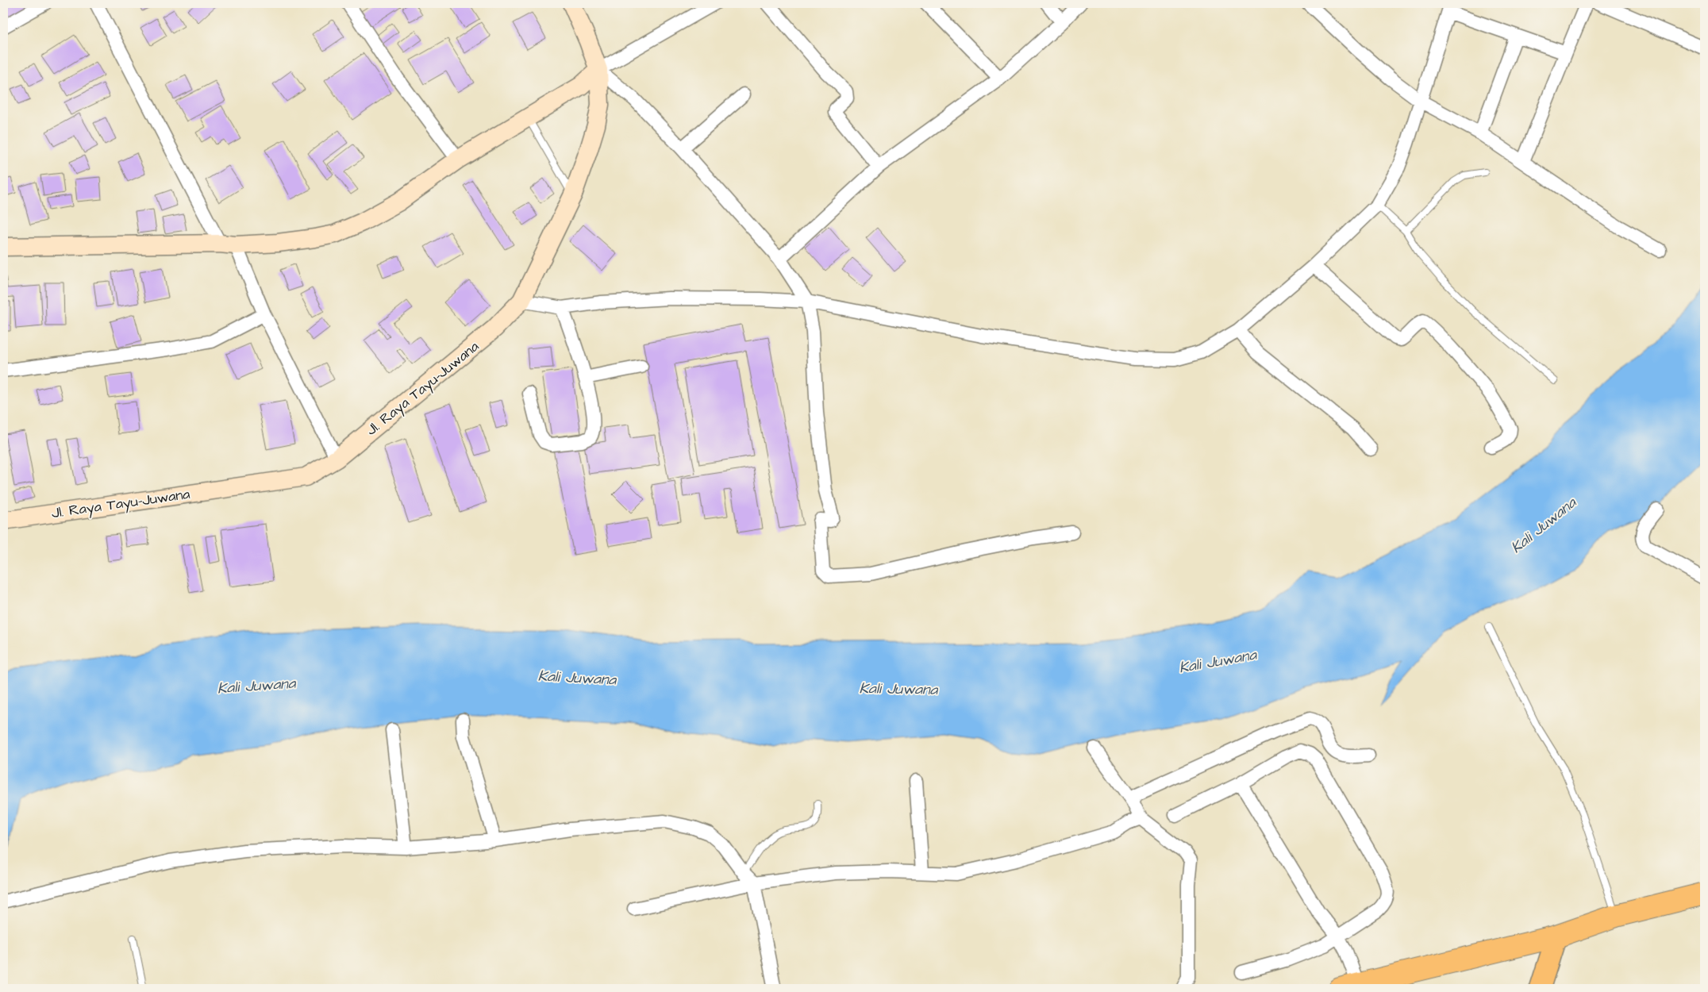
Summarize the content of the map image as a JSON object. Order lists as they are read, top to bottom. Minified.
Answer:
{"streets":{"main road":["Jl. Raya Tayu-Juwana"]},"water":["Kali Juwana"]}
